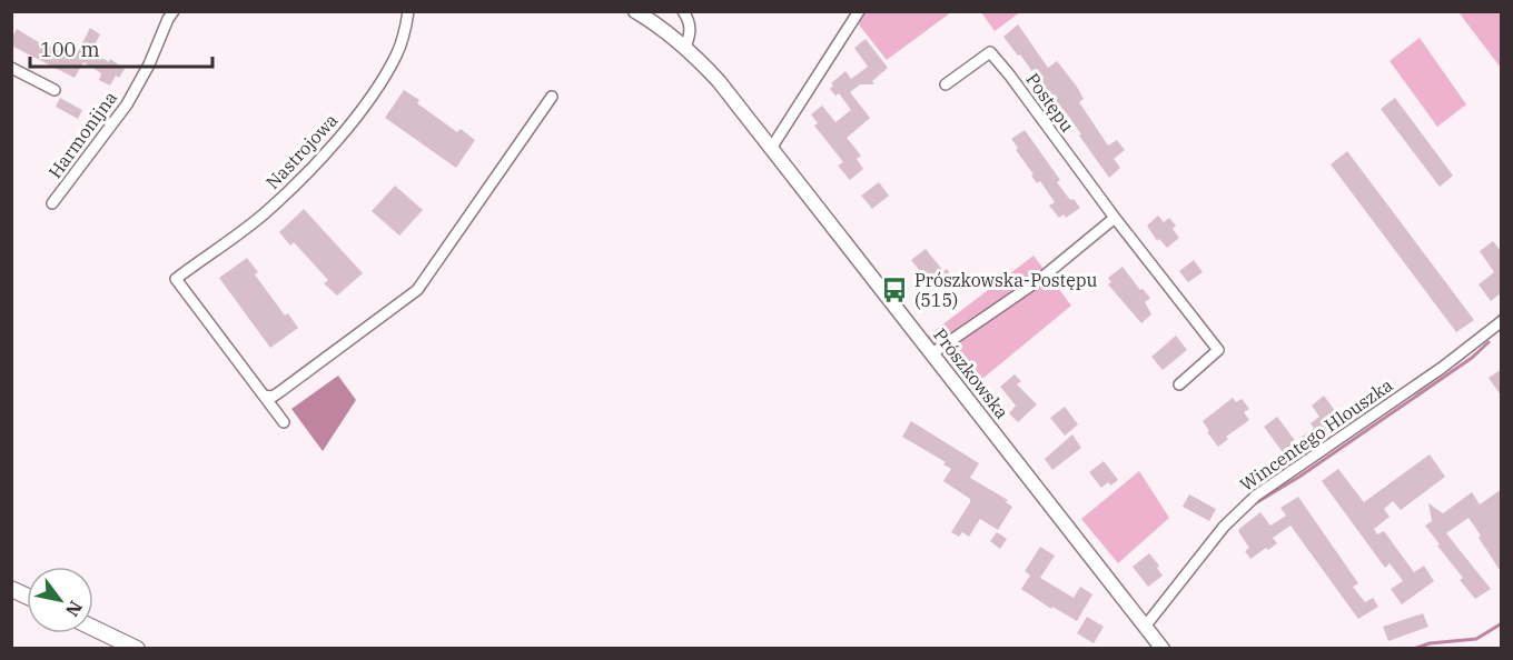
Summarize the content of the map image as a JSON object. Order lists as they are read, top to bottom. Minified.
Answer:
{"streets":{"main road":["Prószkowska"],"street":["Postępu","Harmonijna","Nastrojowa","Wincentego Hlouszka"]},"crossings":[["Prószkowska","Wincentego Hlouszka"]],"places":{"bus stop":["Prószkowska-Postępu (515)"]},"scale_bar":"100 m","north":"bottom right"}
